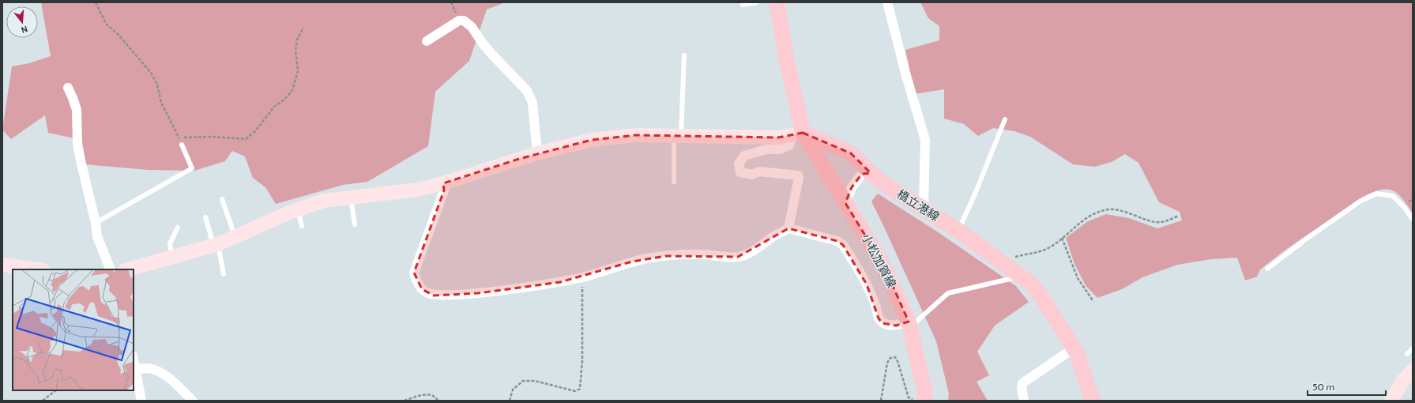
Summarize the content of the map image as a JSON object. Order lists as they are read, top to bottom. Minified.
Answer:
{"streets":{"main road":["橋立港線","小松加賀線"]},"crossings":[["橋立港線","小松加賀線"]],"scale_bar":"50 m","north":"bottom"}
